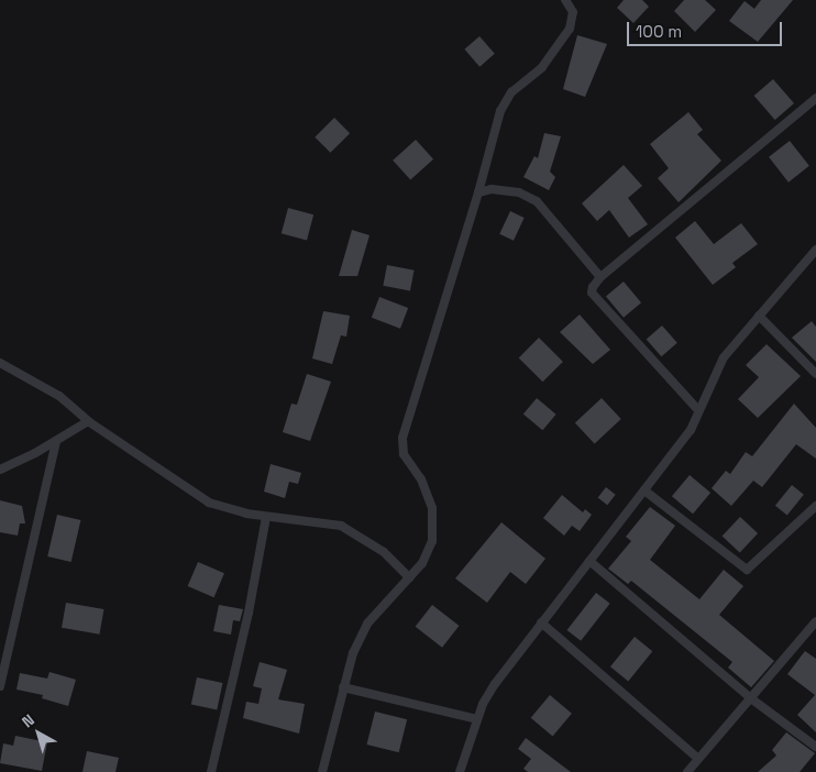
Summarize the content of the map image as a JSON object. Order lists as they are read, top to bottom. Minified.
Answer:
{"scale_bar":"100 m","north":"top left"}
